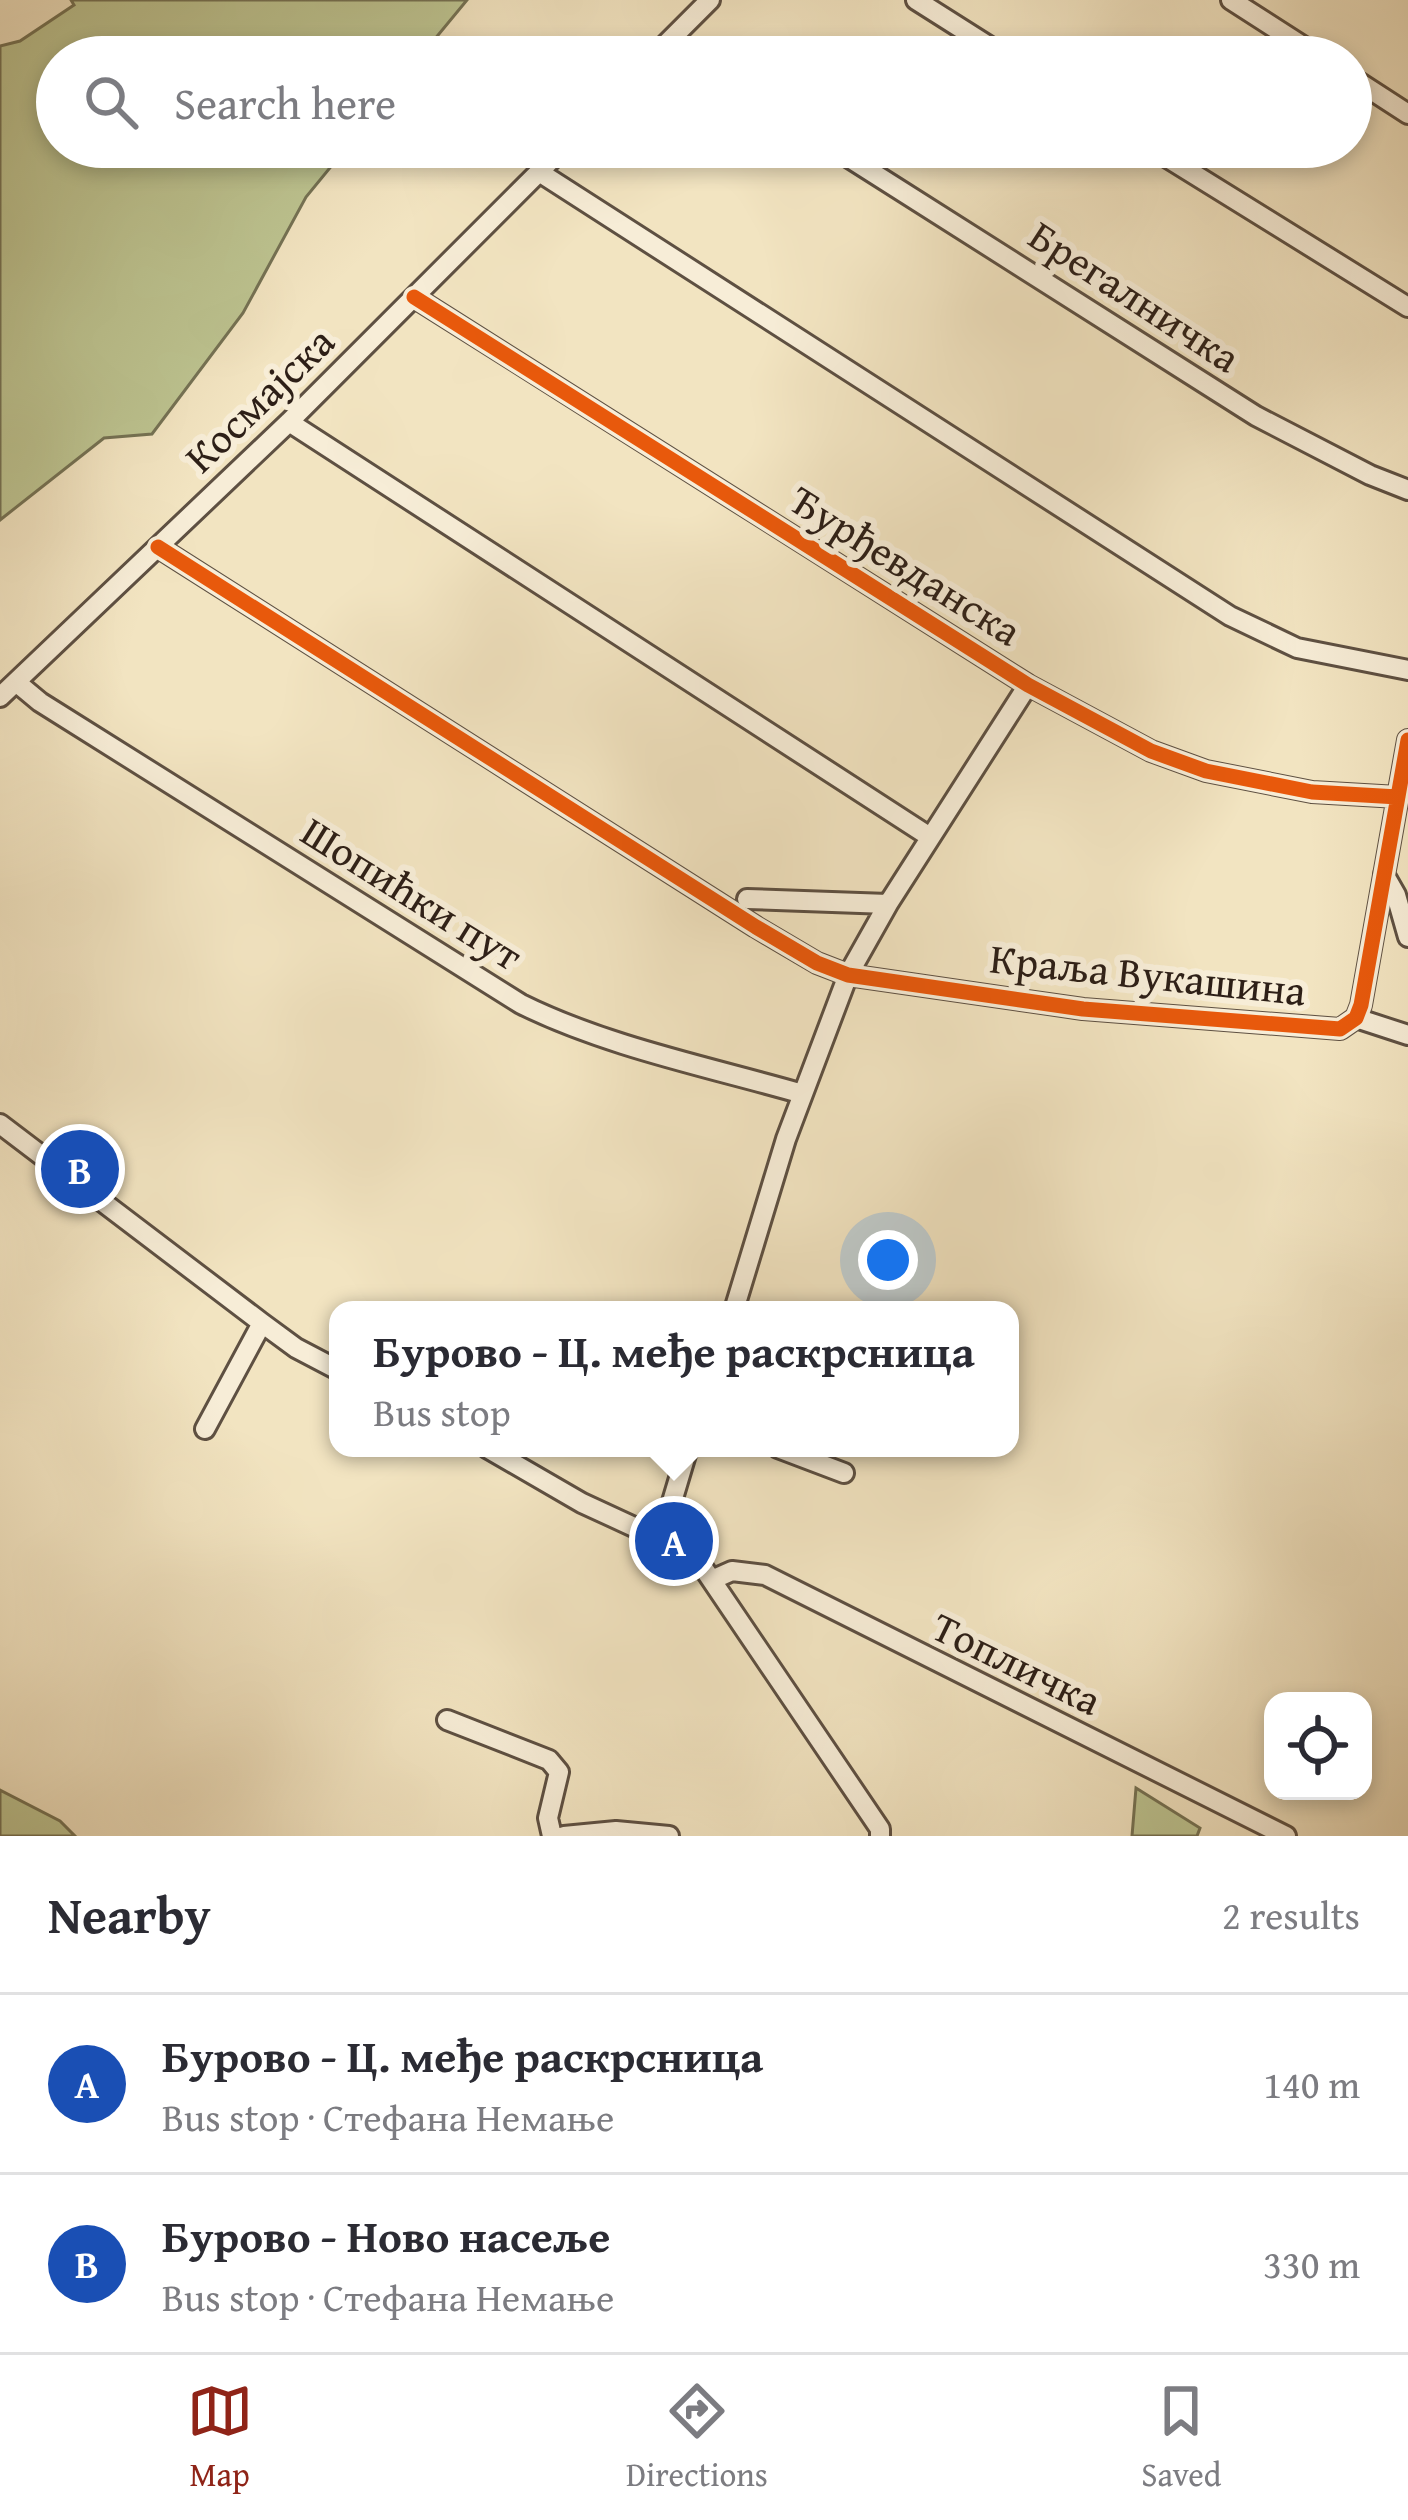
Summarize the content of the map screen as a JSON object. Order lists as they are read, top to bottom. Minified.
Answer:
{"streets":{"street":["Брегалничка","Космајска","Ђурђевданска","Шопићки пут","Краља Вукашина","Топличка"]},"crossings":[["Космајска","Ђурђевданска"],["Космајска","Шопићки пут"],["Космајска","Краља Вукашина"],["Ђурђевданска","Краља Вукашина"]],"page":{"search":"Search here","pins":["B","A"],"popup":["Бурово - Ц. међе раскрсница","Bus stop"],"heading":["Nearby","2 results"],"list":[{"mark":"A","name":"Бурово - Ц. међе раскрсница","note":"Bus stop · Стефана Немање","value":"140 m"},{"mark":"B","name":"Бурово - Ново насеље","note":"Bus stop · Стефана Немање","value":"330 m"}],"nav":["Map","Directions","Saved"]}}
